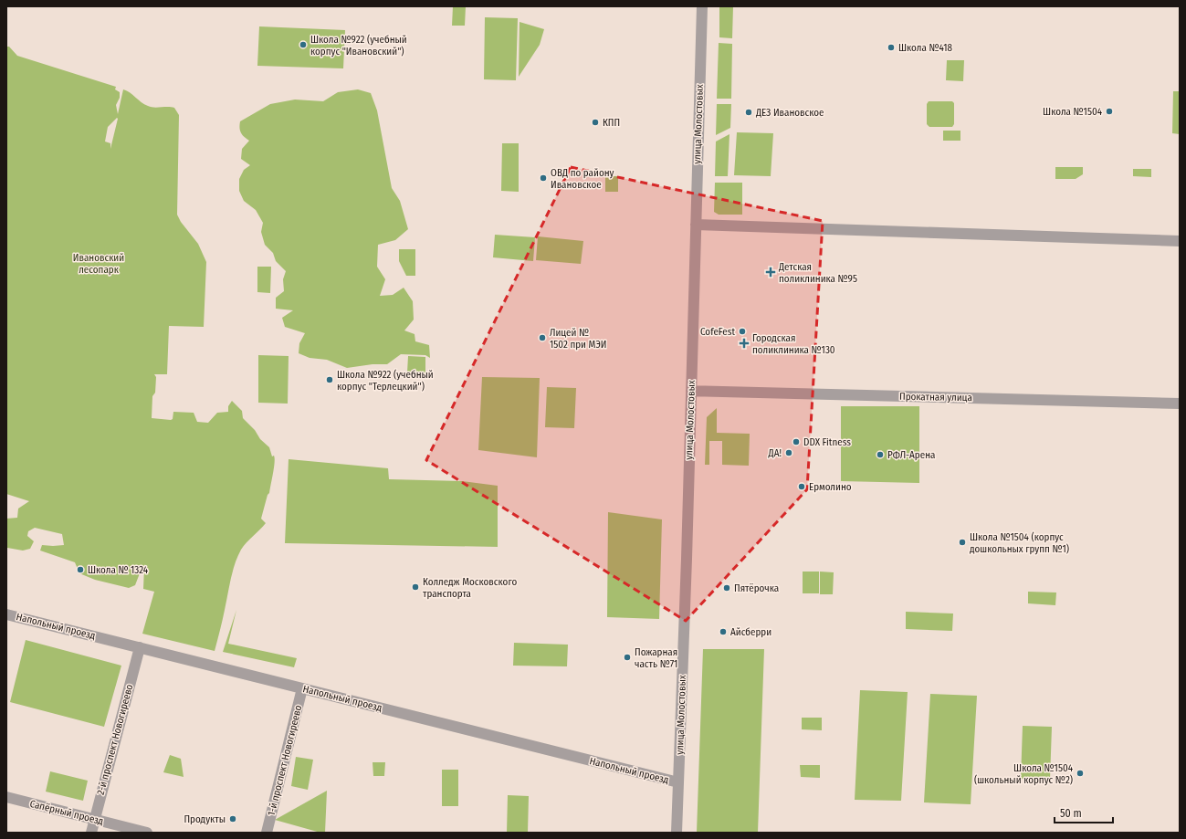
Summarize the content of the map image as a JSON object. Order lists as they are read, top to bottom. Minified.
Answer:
{"streets":{"street":["улица Молостовых","Прокатная улица","Напольный проезд","2-й проспект Новогиреево","1-й проспект Новогиреево","Сапёрный проезд"]},"crossings":[["улица Молостовых","Прокатная улица"],["улица Молостовых","Напольный проезд"],["Напольный проезд","2-й проспект Новогиреево"],["Напольный проезд","1-й проспект Новогиреево"],["2-й проспект Новогиреево","Сапёрный проезд"]],"parks":["Ивановский лесопарк"],"places":{"other":["Школа №922 (учебный корпус \"Ивановский\")","Школа №418","Школа №1504","ДЕЗ Ивановское","КПП","ОВД по району Ивановское","CofeFest","Лицей № 1502 при МЭИ","Школа №922 (учебный корпус \"Терлецкий\")","DDX Fitness","ДА!","РФЛ-Арена","Ермолино","Школа №1504 (корпус дошкольных групп №1)","Школа № 1324","Колледж Московского транспорта","Пятёрочка","Айсберри","Пожарная часть №71","Школа №1504 (школьный корпус №2)","Продукты"],"health":["Детская поликлиника №95","Городская поликлиника №130"]},"scale_bar":"50 m"}
